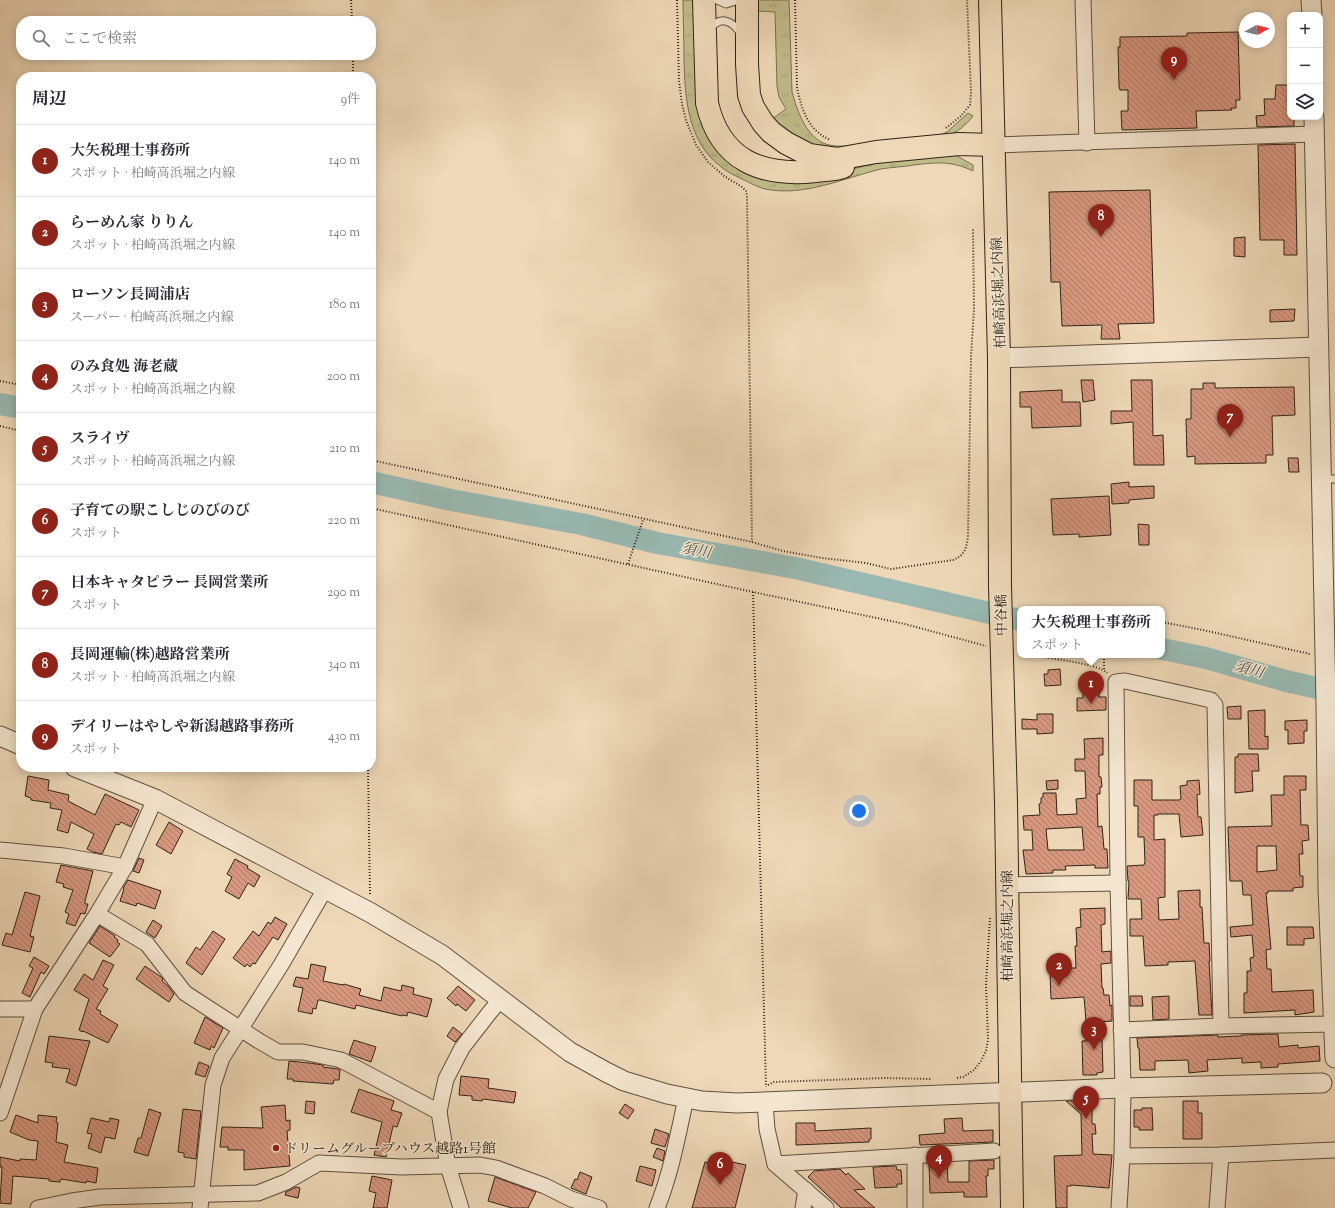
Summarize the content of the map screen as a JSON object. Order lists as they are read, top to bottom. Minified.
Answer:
{"streets":{"main road":["柏崎高浜堀之内線","中谷橋"]},"crossings":[["柏崎高浜堀之内線","中谷橋"]],"water":["須川"],"places":["ドリームグループハウス越路1号館"],"north":"right","page":{"map_buttons":["+","−"],"search":"ここで検索","pins":["9","8","7","1","2","3","5","4","6"],"heading":["周辺","9件"],"list":[{"mark":"1","name":"大矢税理士事務所","note":"スポット · 柏崎高浜堀之内線","value":"140 m"},{"mark":"2","name":"らーめん家 りりん","note":"スポット · 柏崎高浜堀之内線","value":"140 m"},{"mark":"3","name":"ローソン長岡浦店","note":"スーパー · 柏崎高浜堀之内線","value":"180 m"},{"mark":"4","name":"のみ食処 海老蔵","note":"スポット · 柏崎高浜堀之内線","value":"200 m"},{"mark":"5","name":"スライヴ","note":"スポット · 柏崎高浜堀之内線","value":"210 m"},{"mark":"6","name":"子育ての駅こしじのびのび","note":"スポット","value":"220 m"},{"mark":"7","name":"日本キャタピラー 長岡営業所","note":"スポット","value":"290 m"},{"mark":"8","name":"長岡運輸(株)越路営業所","note":"スポット · 柏崎高浜堀之内線","value":"340 m"},{"mark":"9","name":"デイリーはやしや新潟越路事務所","note":"スポット","value":"430 m"}],"popup":["大矢税理士事務所","スポット"]}}
